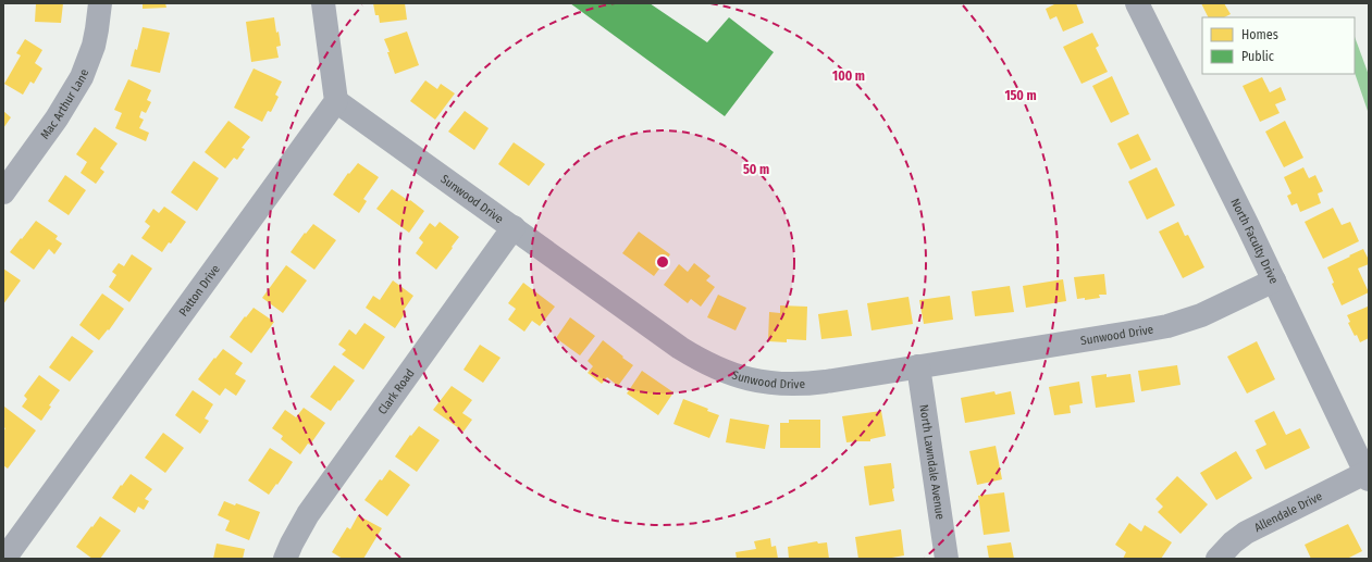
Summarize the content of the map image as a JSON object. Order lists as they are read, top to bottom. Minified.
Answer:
{"streets":{"street":["Mac Arthur Lane","Sunwood Drive","North Faculty Drive","Patton Drive","Clark Road","North Lawndale Avenue","Allendale Drive"]},"crossings":[["Sunwood Drive","North Faculty Drive"],["Sunwood Drive","Patton Drive"],["Sunwood Drive","Clark Road"],["Sunwood Drive","North Lawndale Avenue"],["North Faculty Drive","Allendale Drive"]],"legend":["Homes","Public"],"rings":["100 m","150 m","50 m"]}
